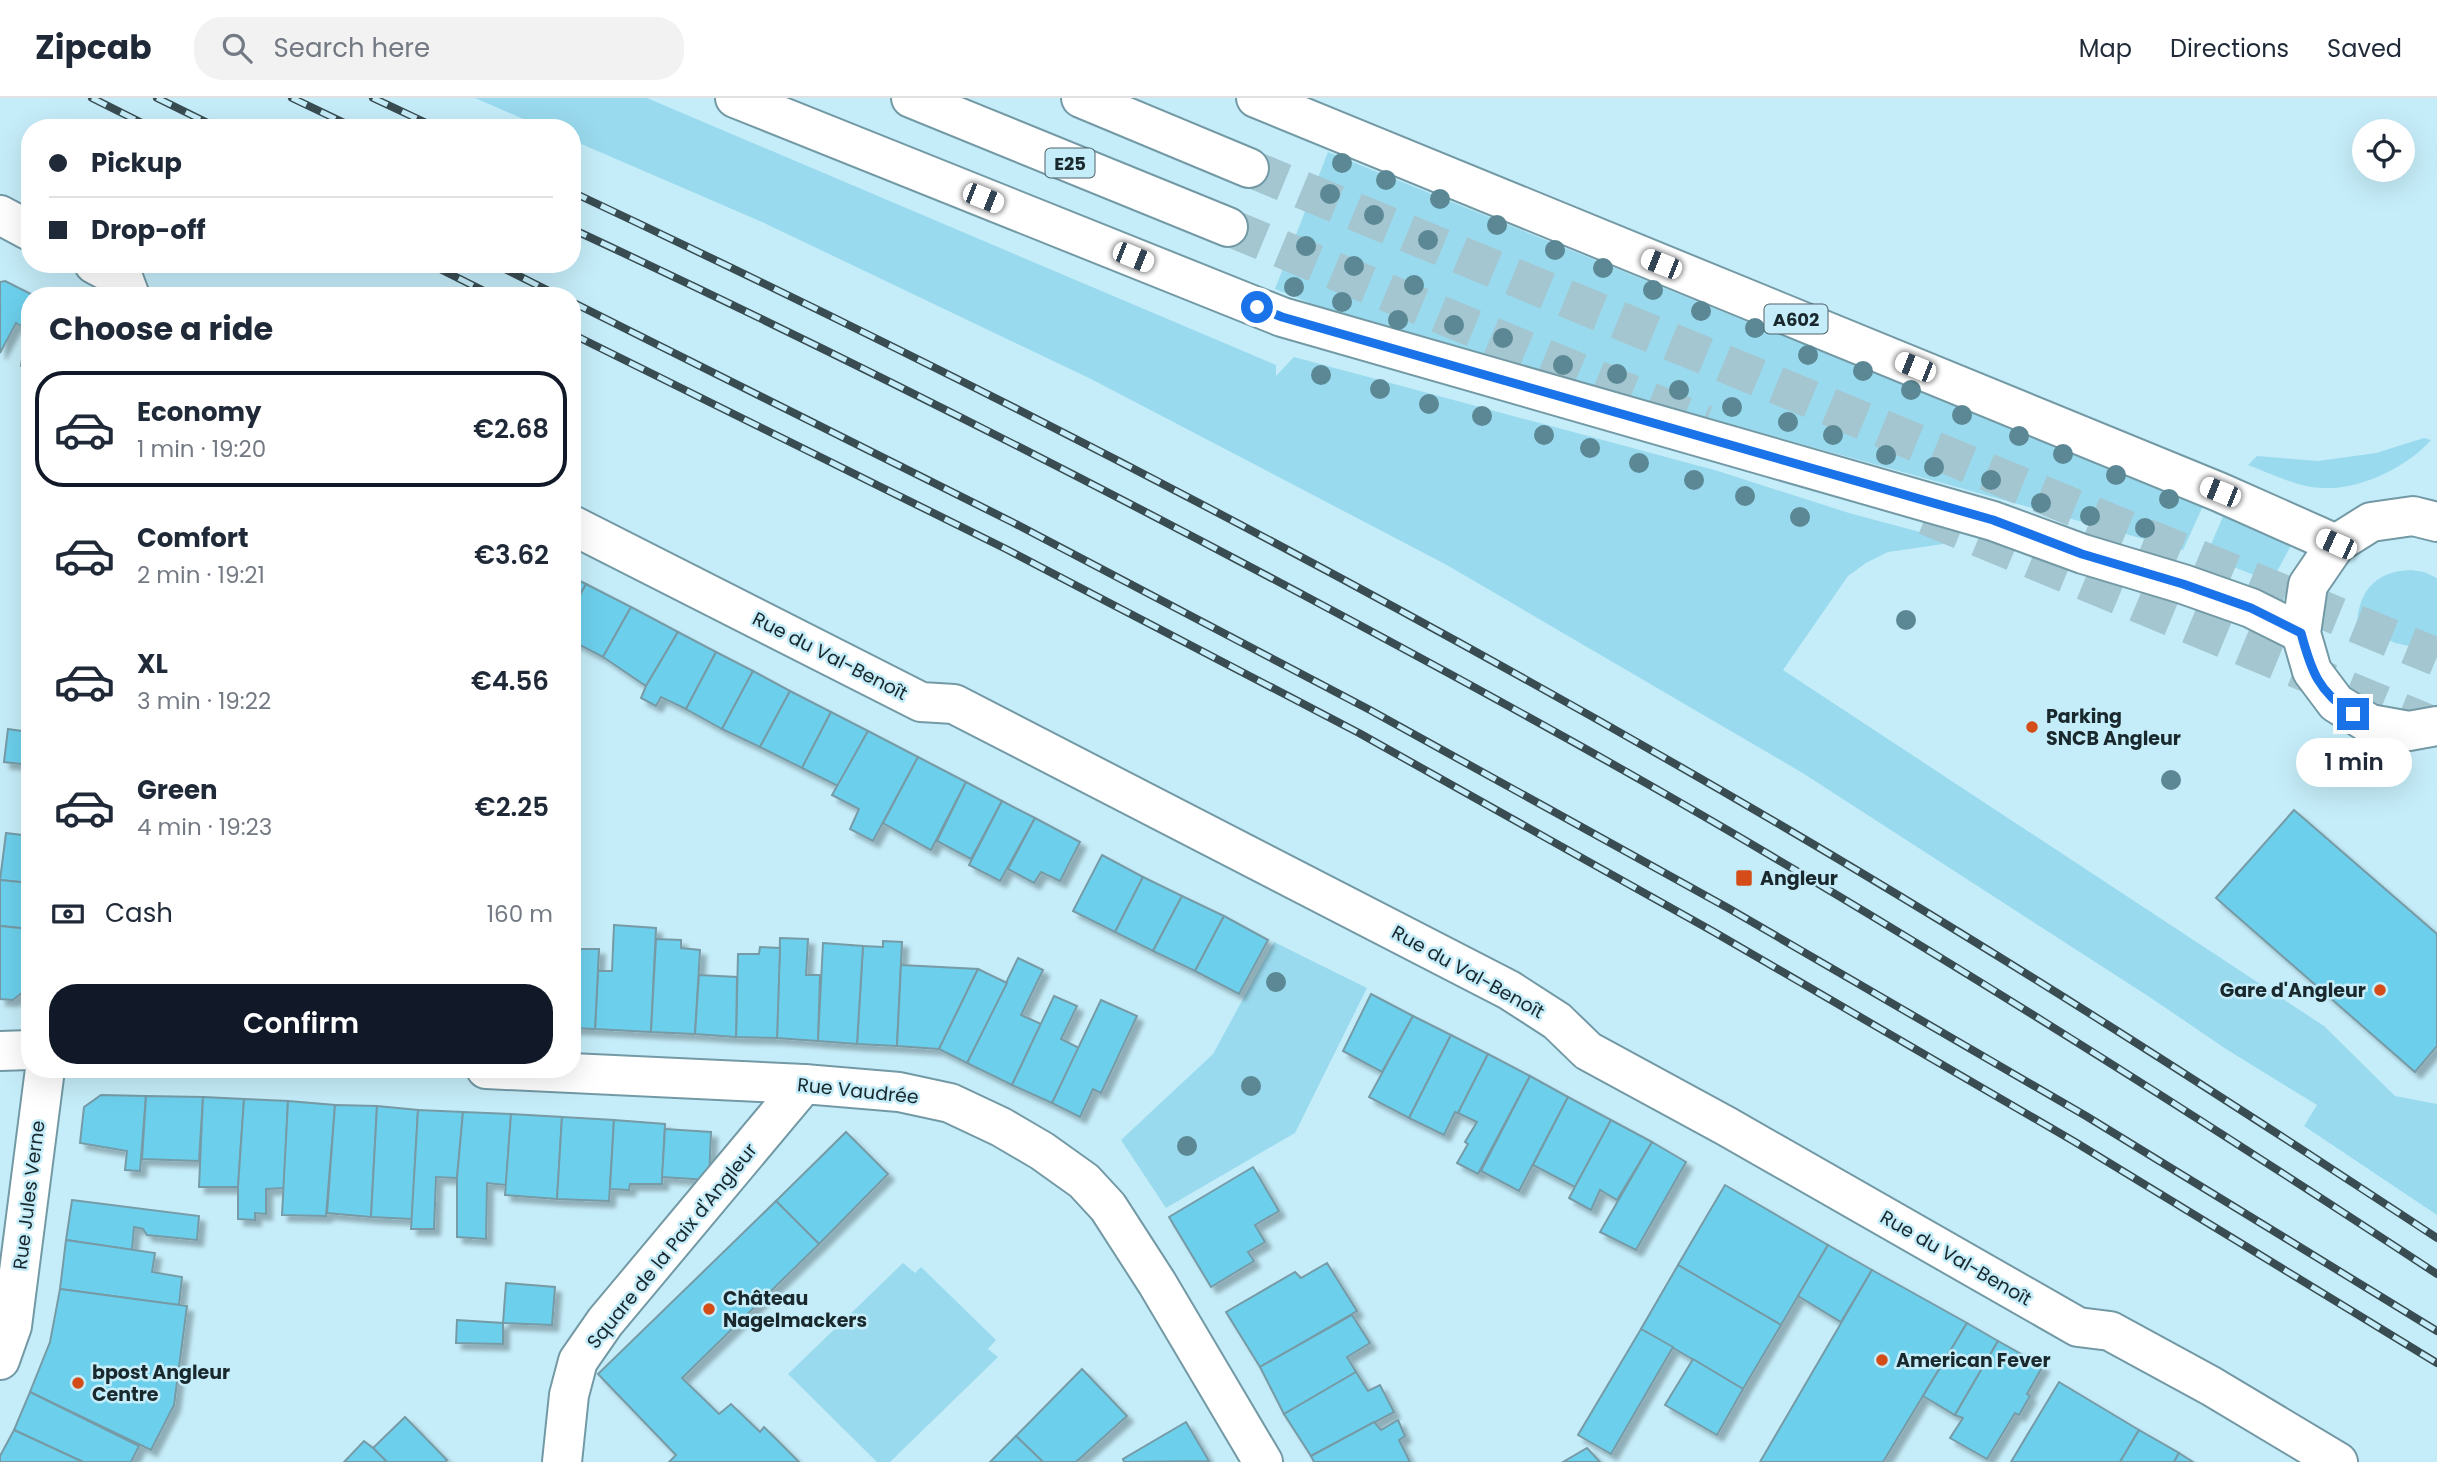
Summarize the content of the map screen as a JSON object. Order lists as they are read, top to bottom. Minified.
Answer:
{"streets":{"main road":["E25","A602","Rue du Val-Benoît","Rue Vaudrée","Rue Jules Verne","Square de la Paix d'Angleur"]},"crossings":[["Rue Vaudrée","Square de la Paix d'Angleur"]],"places":{"other":["Parking SNCB Angleur","Gare d'Angleur","Château Nagelmackers","American Fever","bpost Angleur Centre"],"transit":["Angleur"]},"page":{"header":"Zipcab","search":"Search here","nav":["Map","Directions","Saved"],"banner":["Pickup","Drop-off"],"heading":"Choose a ride","list":[{"name":"Economy","note":"1 min · 19:20","value":"€2.68"},{"name":"Comfort","note":"2 min · 19:21","value":"€3.62"},{"name":"XL","note":"3 min · 19:22","value":"€4.56"},{"name":"Green","note":"4 min · 19:23","value":"€2.25"}],"bubble":"1 min","pay":["Cash","160 m"],"buttons":"Confirm"}}
